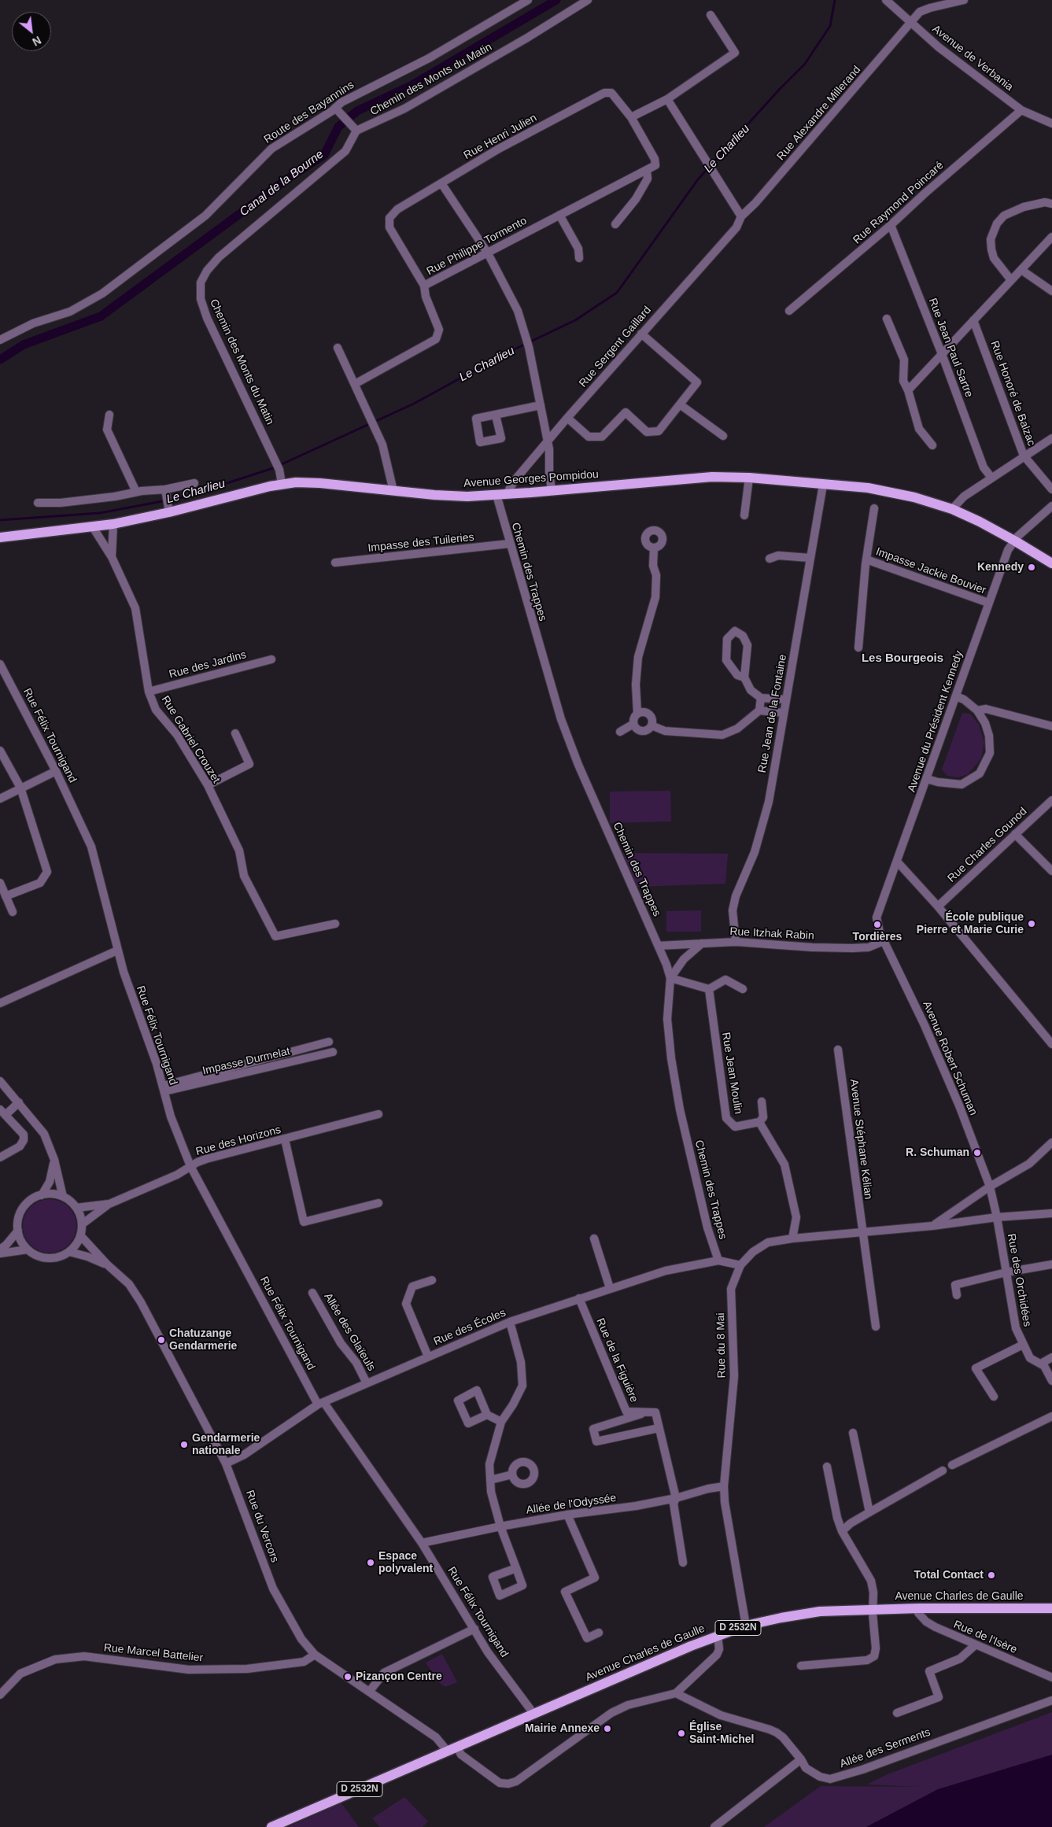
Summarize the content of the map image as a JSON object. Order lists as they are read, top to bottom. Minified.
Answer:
{"streets":{"main road":["Avenue Georges Pompidou","Avenue Charles de Gaulle","D 2532N"],"street":["Avenue de Verbania","Chemin des Monts du Matin","Route des Bayannins","Rue Alexandre Millerand","Rue Henri Julien","Rue Raymond Poincaré","Rue Philippe Tormento","Rue Sergent Gaillard","Rue Jean Paul Sartre","Rue Honoré de Balzac","Impasse des Tuileries","Impasse Jackie Bouvier","Chemin des Trappes","Rue des Jardins","Rue Jean de la Fontaine","Avenue du Président Kennedy","Rue Félix Tournigand","Rue Gabriel Crouzet","Rue Charles Gounod","Rue Itzhak Rabin","Avenue Robert Schuman","Impasse Durmelat","Rue Jean Moulin","Avenue Stéphane Kélian","Rue des Horizons","Rue des Orchidées","Rue des Écoles","Allée des Glaïeuls","Rue du 8 Mai","Rue de la Figuière","Allée de l'Odyssée","Rue du Vercors","Rue de l'Isère","Rue Marcel Battelier","Allée des Serments"]},"crossings":[["Avenue de Verbania","Rue Alexandre Millerand"],["Avenue de Verbania","Rue Raymond Poincaré"],["Chemin des Monts du Matin","Avenue Georges Pompidou"],["Rue Alexandre Millerand","Rue Sergent Gaillard"],["Rue Henri Julien","Rue Philippe Tormento"],["Rue Raymond Poincaré","Rue Jean Paul Sartre"],["Rue Sergent Gaillard","Avenue Georges Pompidou"],["Avenue Georges Pompidou","Chemin des Trappes"],["Avenue Georges Pompidou","Rue Jean de la Fontaine"],["Avenue Georges Pompidou","Avenue du Président Kennedy"],["Avenue Georges Pompidou","Rue Gabriel Crouzet"],["Impasse des Tuileries","Chemin des Trappes"],["Impasse Jackie Bouvier","Avenue du Président Kennedy"],["Chemin des Trappes","Rue Itzhak Rabin"],["Chemin des Trappes","Rue des Écoles"],["Rue des Jardins","Rue Gabriel Crouzet"],["Rue Jean de la Fontaine","Rue Itzhak Rabin"],["Avenue du Président Kennedy","Avenue Robert Schuman"],["Rue Félix Tournigand","Impasse Durmelat"],["Rue Félix Tournigand","Rue des Horizons"],["Rue Félix Tournigand","Rue des Écoles"],["Rue Félix Tournigand","Allée de l'Odyssée"],["Rue Félix Tournigand","Avenue Charles de Gaulle"],["Rue Itzhak Rabin","Avenue Robert Schuman"],["Avenue Robert Schuman","Rue des Orchidées"],["Avenue Robert Schuman","Rue du 8 Mai"],["Avenue Stéphane Kélian","Rue du 8 Mai"],["Rue des Horizons","Rue du Vercors"],["Rue des Orchidées","Rue du 8 Mai"],["Rue des Écoles","Allée des Glaïeuls"],["Rue des Écoles","Rue du 8 Mai"],["Rue des Écoles","Rue de la Figuière"],["Rue des Écoles","Rue du Vercors"],["Rue du 8 Mai","Allée de l'Odyssée"],["Rue du 8 Mai","Avenue Charles de Gaulle"],["Rue de la Figuière","Allée de l'Odyssée"],["Rue du Vercors","Avenue Charles de Gaulle"],["Rue du Vercors","Rue Marcel Battelier"],["Rue du Vercors","Allée des Serments"],["Avenue Charles de Gaulle","Rue de l'Isère"]],"districts":["Les Bourgeois"],"water":["Le Charlieu","Canal de la Bourne"],"places":["Kennedy","École publique Pierre et Marie Curie","Tordières","R. Schuman","Chatuzange Gendarmerie","Gendarmerie nationale","Espace polyvalent","Total Contact","Pizançon Centre","Mairie Annexe","Église Saint-Michel"],"north":"bottom right"}
